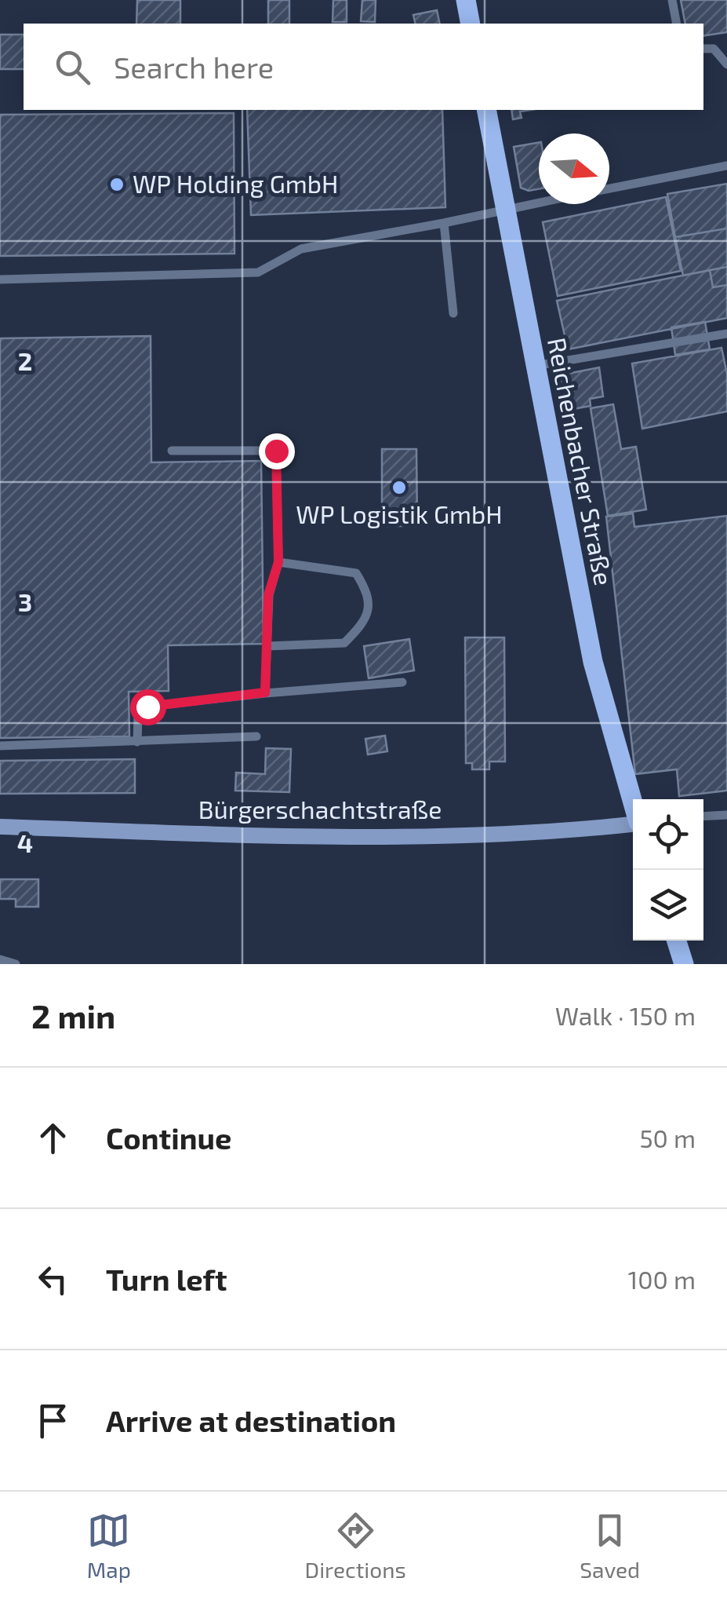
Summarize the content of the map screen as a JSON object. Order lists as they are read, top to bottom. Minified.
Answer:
{"streets":{"main road":["Reichenbacher Straße","Bürgerschachtstraße"]},"places":["WP Holding GmbH","WP Logistik GmbH"],"north":"right","page":{"search":"Search here","heading":["2 min","Walk · 150 m"],"list":[["Continue","50 m"],["Turn left","100 m"],"Arrive at destination"],"nav":["Map","Directions","Saved"]},"grid":{"rows":["2","3","4"]}}
